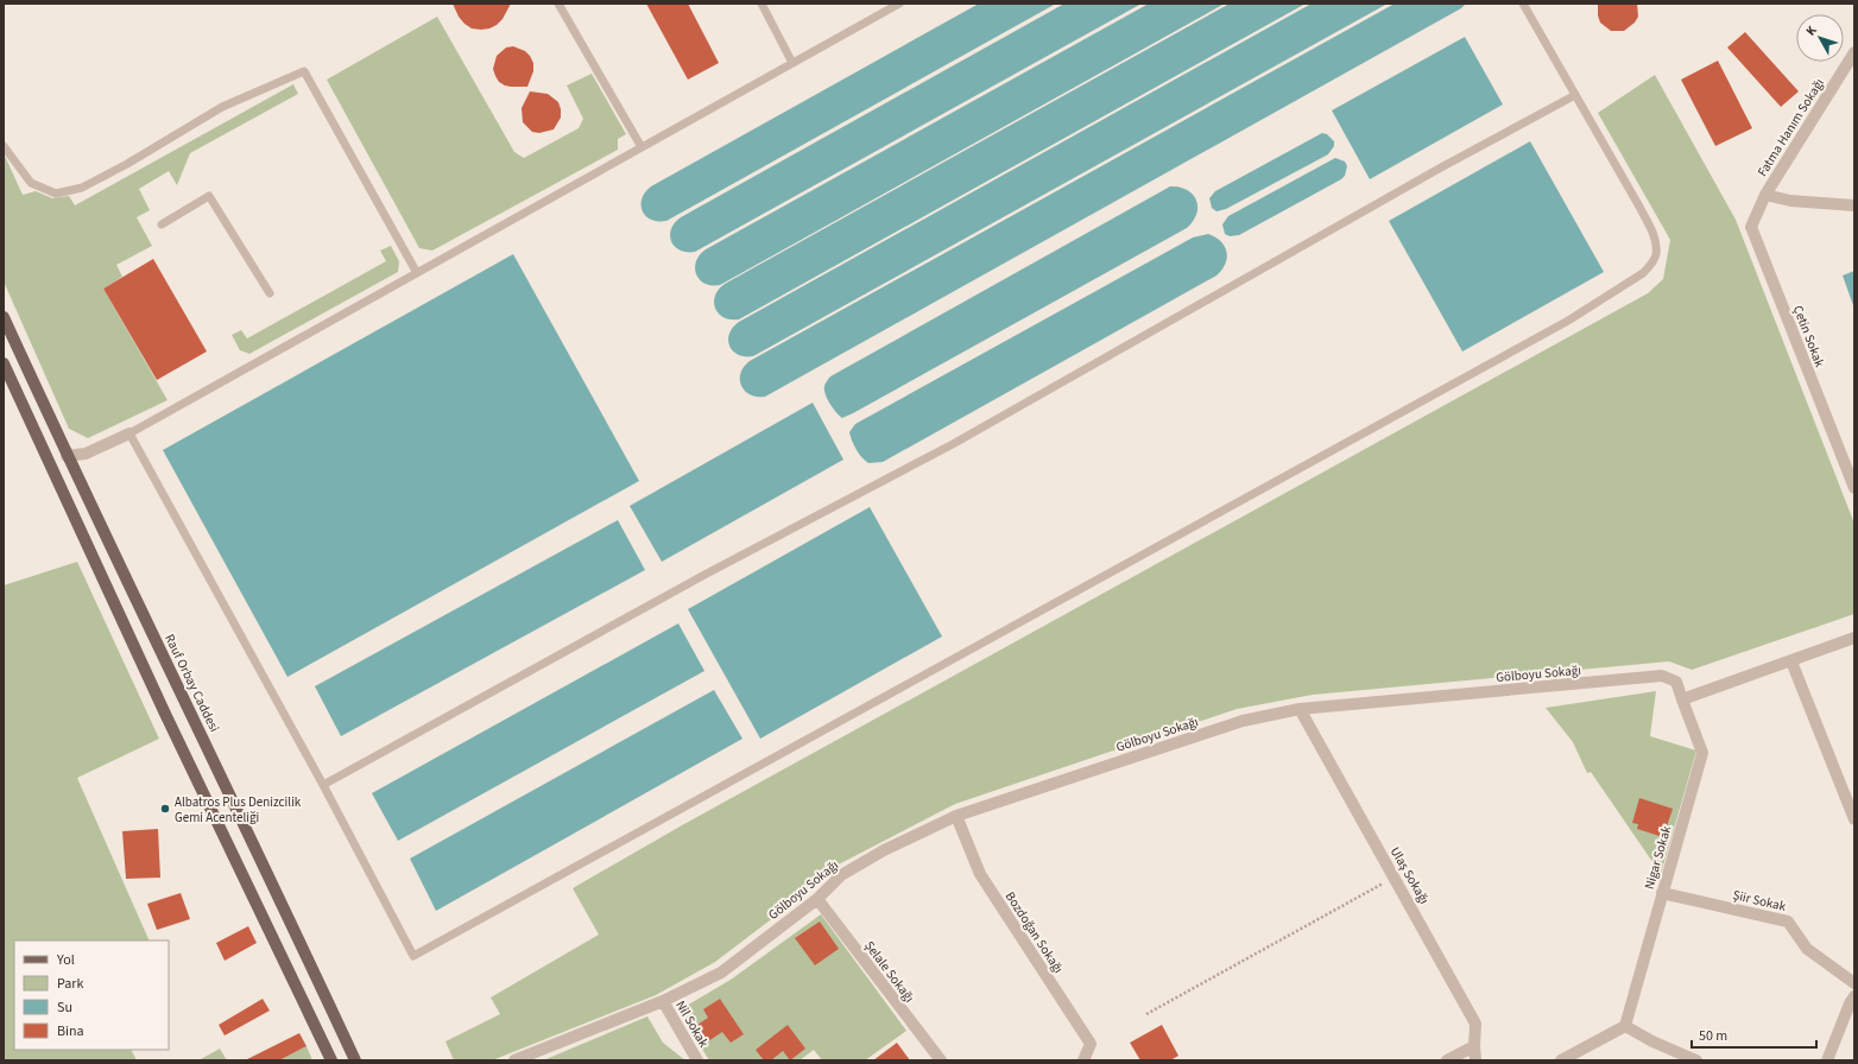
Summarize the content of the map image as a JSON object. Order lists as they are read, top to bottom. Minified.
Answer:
{"streets":{"main road":["Rauf Orbay Caddesi"],"street":["Fatma Hanım Sokağı","Çetin Sokak","Gölboyu Sokağı","Nigar Sokak","Ulaş Sokağı","Şiir Sokak","Bozdoğan Sokağı","Şelale Sokağı","Nil Sokak"]},"crossings":[["Fatma Hanım Sokağı","Çetin Sokak"],["Gölboyu Sokağı","Nigar Sokak"],["Gölboyu Sokağı","Ulaş Sokağı"],["Gölboyu Sokağı","Bozdoğan Sokağı"],["Gölboyu Sokağı","Şelale Sokağı"],["Gölboyu Sokağı","Nil Sokak"],["Nigar Sokak","Şiir Sokak"]],"places":["Albatros Plus Denizcilik Gemi Acenteliği"],"legend":["Yol","Park","Su","Bina"],"scale_bar":"50 m","north":"top left"}
